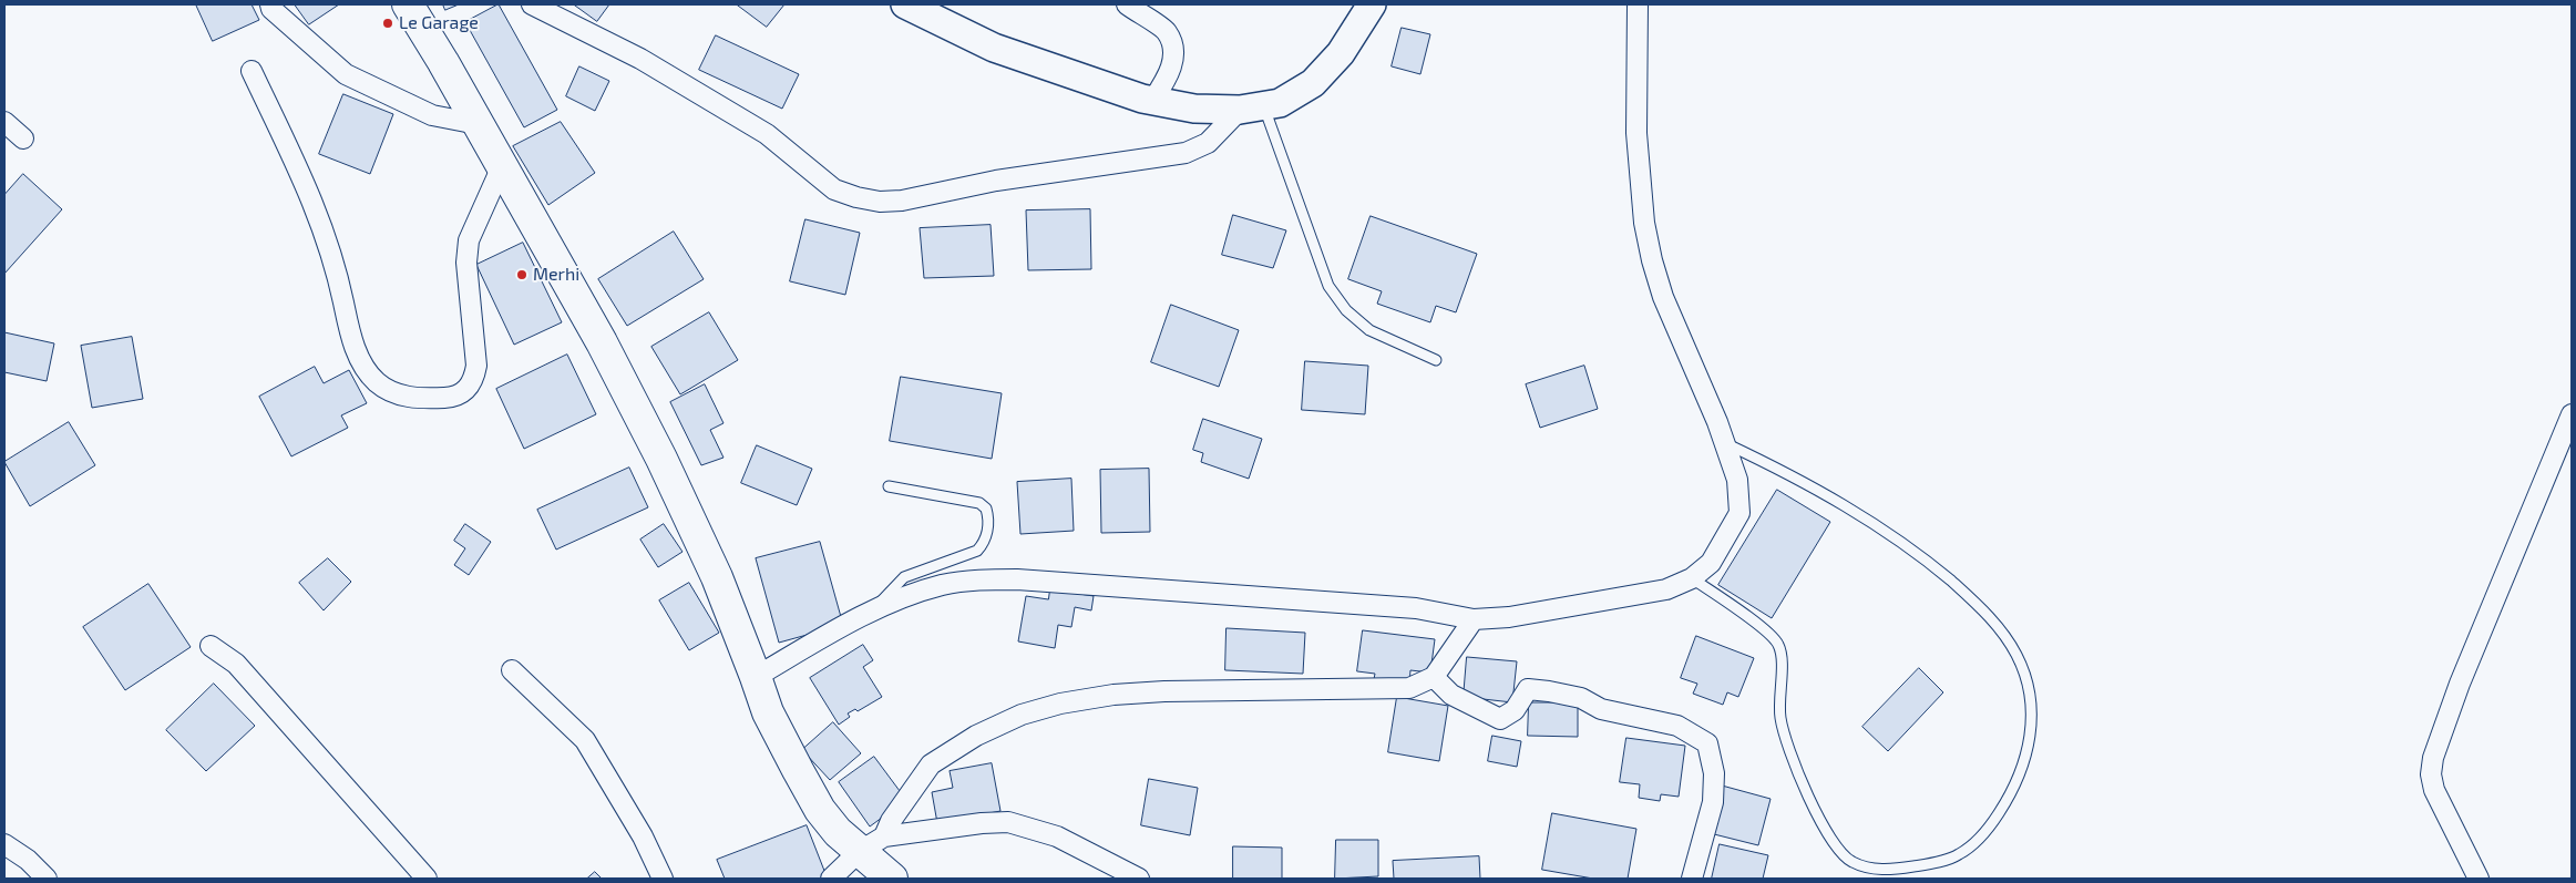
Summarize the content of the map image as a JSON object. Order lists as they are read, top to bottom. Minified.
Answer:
{"places":["Le Garage","Merhi"]}
